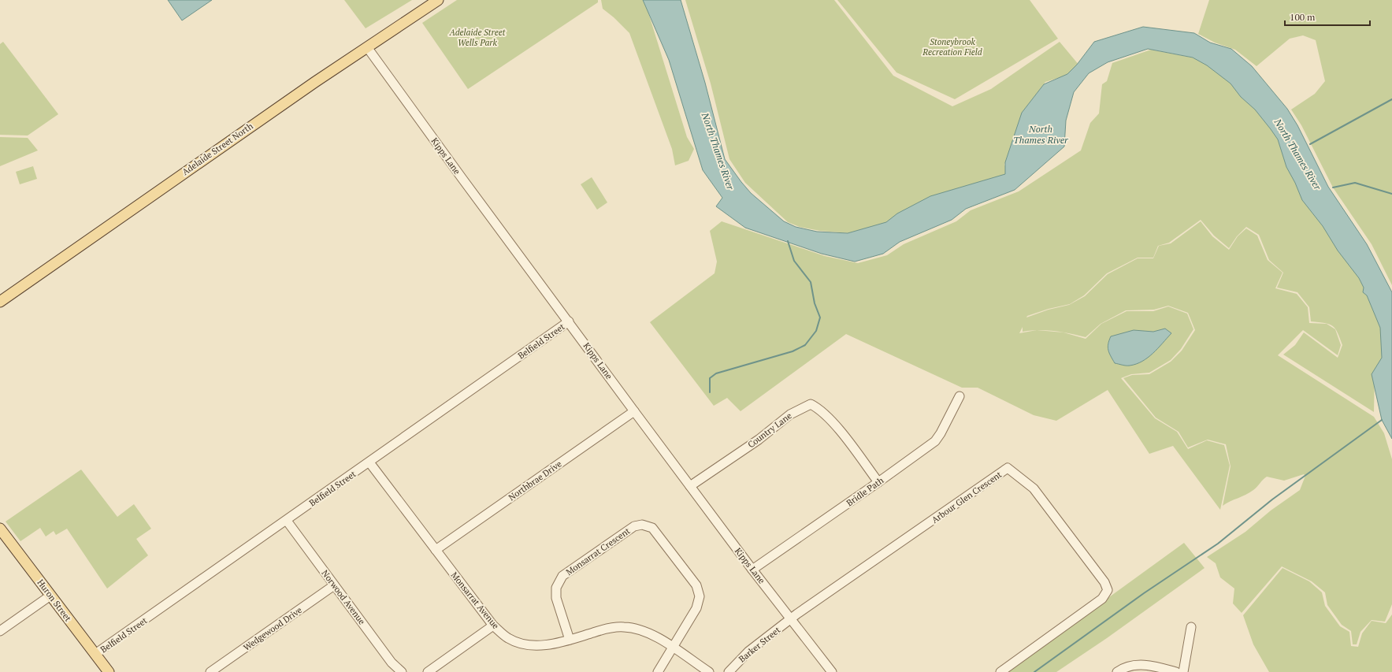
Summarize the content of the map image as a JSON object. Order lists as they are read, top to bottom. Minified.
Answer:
{"streets":{"main road":["Adelaide Street North","Huron Street"],"street":["Kipps Lane","Belfield Street","Country Lane","Northbrae Drive","Bridle Path","Arbour Glen Crescent","Monsarrat Crescent","Norwood Avenue","Monsarrat Avenue","Wedgewood Drive","Barker Street"]},"crossings":[["Adelaide Street North","Kipps Lane"],["Kipps Lane","Belfield Street"],["Kipps Lane","Country Lane"],["Kipps Lane","Northbrae Drive"],["Kipps Lane","Bridle Path"],["Kipps Lane","Arbour Glen Crescent"],["Kipps Lane","Barker Street"],["Belfield Street","Norwood Avenue"],["Belfield Street","Huron Street"],["Belfield Street","Monsarrat Avenue"],["Country Lane","Bridle Path"],["Northbrae Drive","Monsarrat Avenue"],["Arbour Glen Crescent","Barker Street"],["Monsarrat Crescent","Monsarrat Avenue"],["Norwood Avenue","Wedgewood Drive"]],"water":["North Thames River"],"parks":["Adelaide Street Wells Park","Stoneybrook Recreation Field"],"scale_bar":"100 m"}
